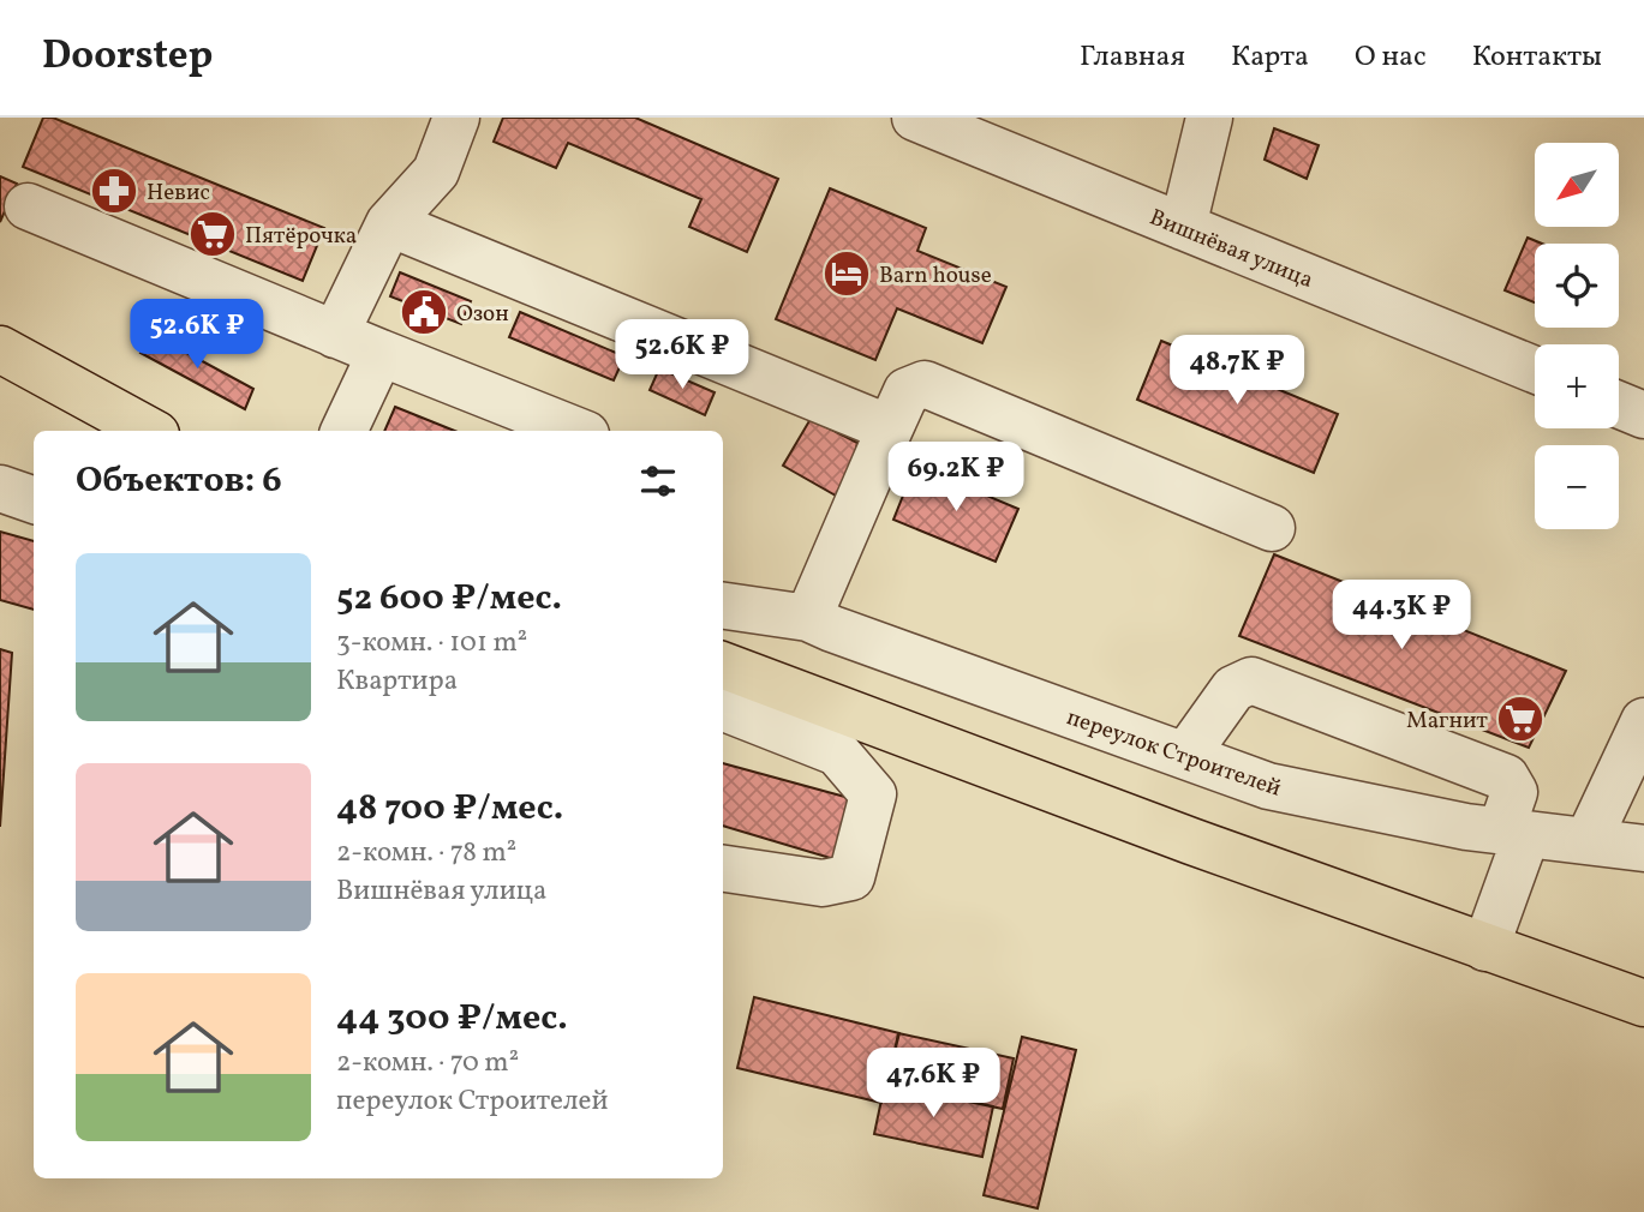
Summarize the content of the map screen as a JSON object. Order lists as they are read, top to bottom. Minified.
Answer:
{"streets":{"street":["Вишнёвая улица","переулок Строителей"]},"places":{"pharmacy":["Невис"],"supermarket":["Пятёрочка","Магнит"],"hotel":["Barn house"],"public building":["Озон"]},"north":"bottom left","page":{"header":"Doorstep","nav":["Главная","Карта","О нас","Контакты"],"map_buttons":["+","−"],"price":["52.6K ₽","52.6K ₽","48.7K ₽","69.2K ₽","44.3K ₽","47.6K ₽"],"heading":"Объектов: 6","list":[{"name":"52 600 ₽/мес.","note":"3-комн. · 101 m² · Квартира"},{"name":"48 700 ₽/мес.","note":"2-комн. · 78 m² · Вишнёвая улица"},{"name":"44 300 ₽/мес.","note":"2-комн. · 70 m² · переулок Строителей"}]}}
